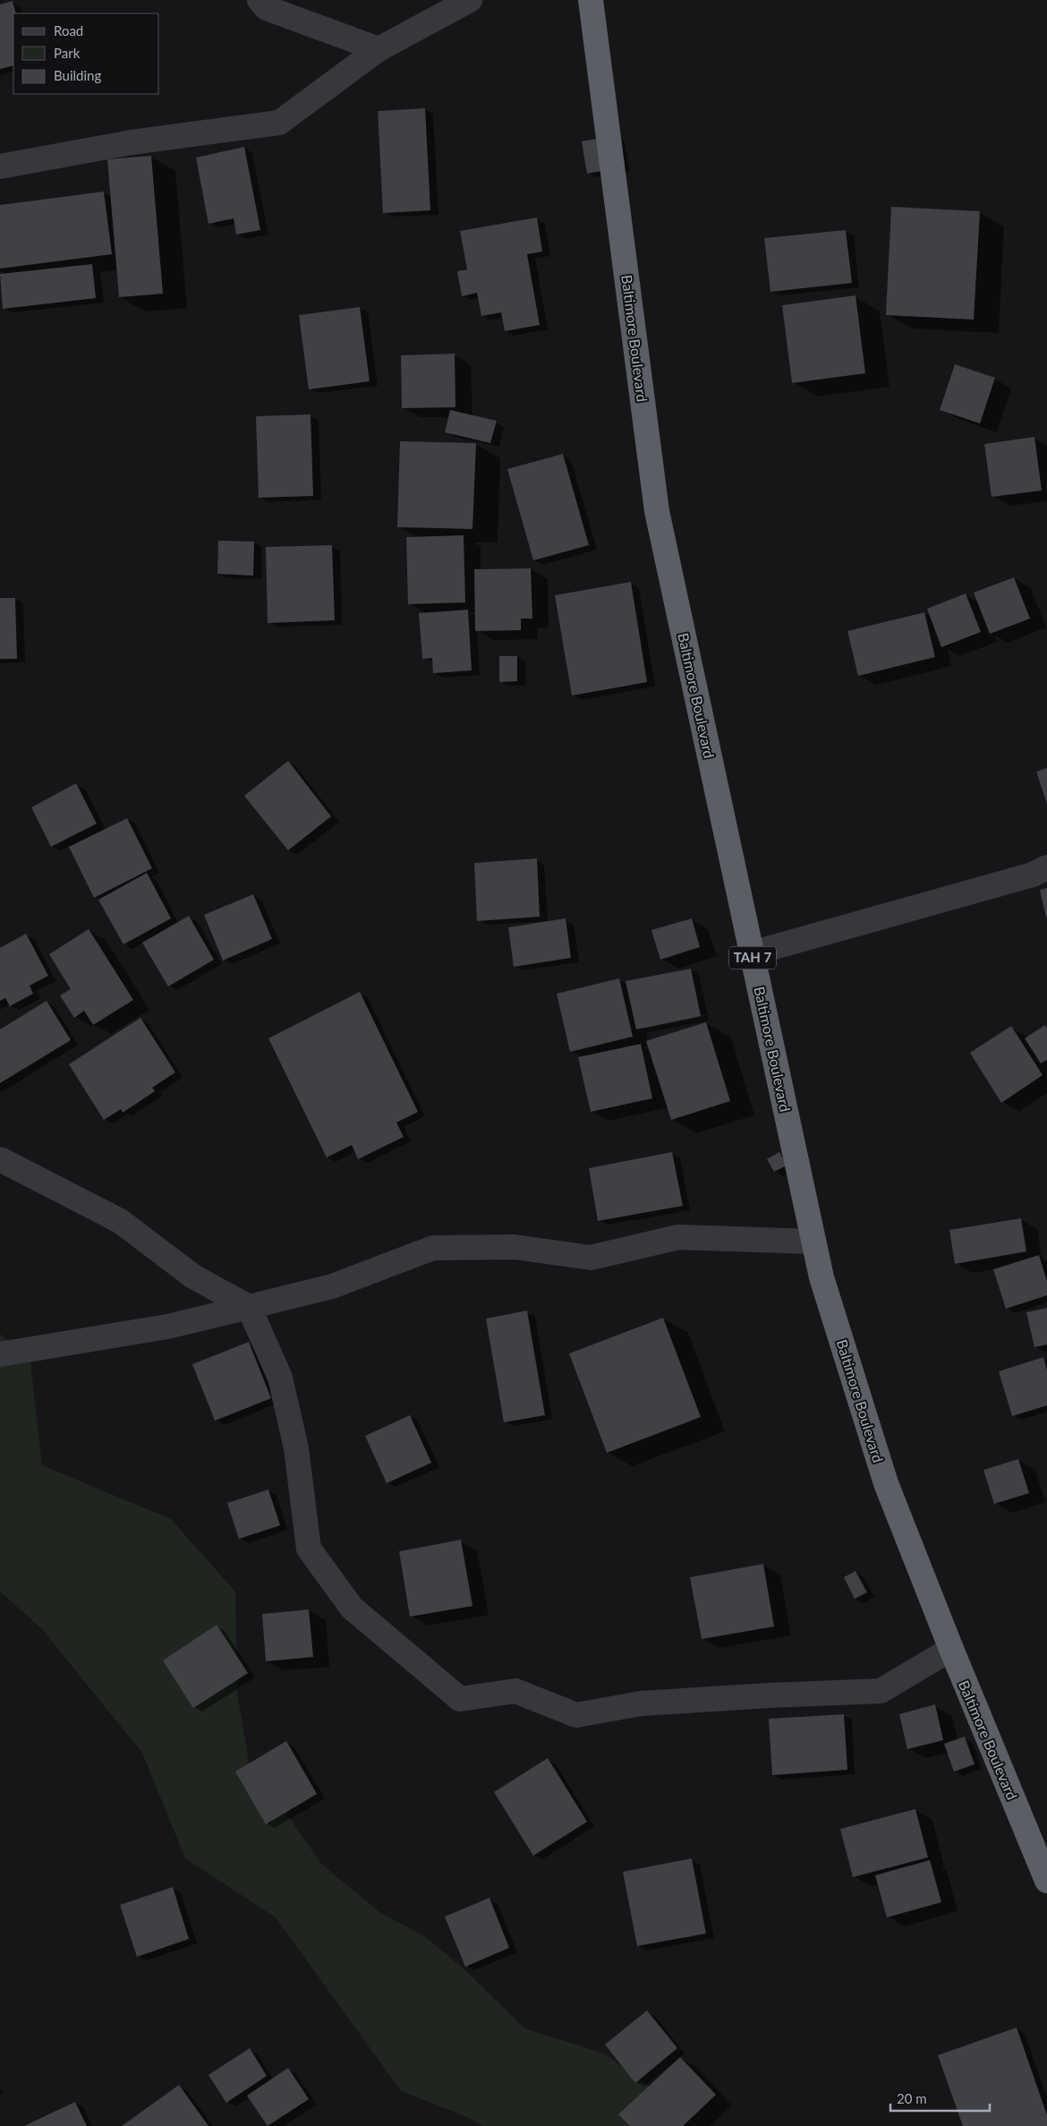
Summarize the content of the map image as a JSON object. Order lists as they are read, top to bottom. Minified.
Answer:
{"streets":{"highway":["Baltimore Boulevard","TAH 7"]},"legend":["Road","Park","Building"],"scale_bar":"20 m"}
